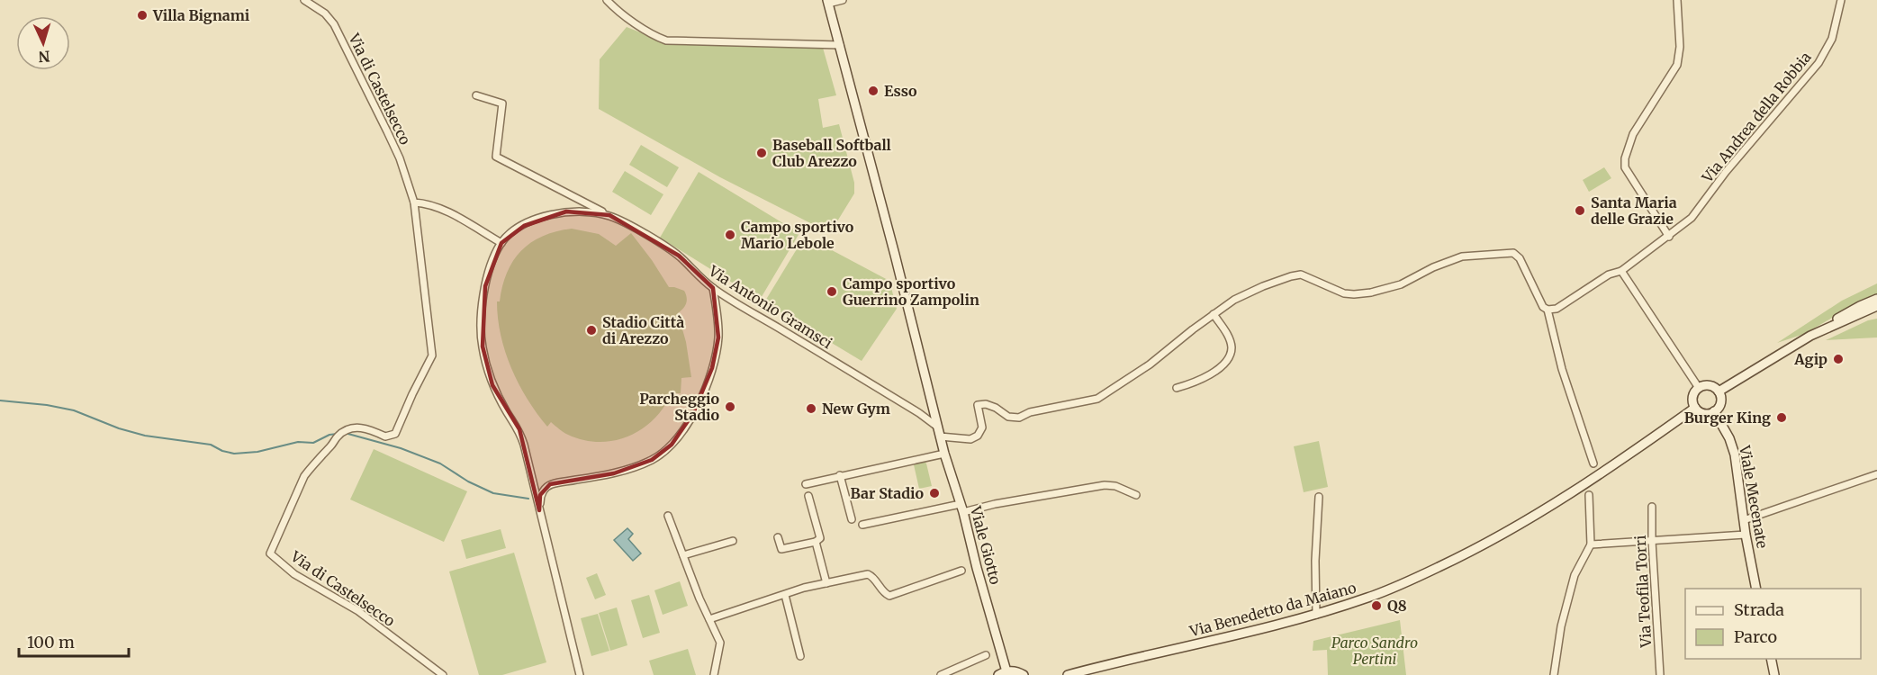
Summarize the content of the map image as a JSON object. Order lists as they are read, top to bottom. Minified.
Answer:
{"streets":{"main road":["Viale Mecenate","Viale Giotto","Via Benedetto da Maiano"],"street":["Via di Castelsecco","Via Andrea della Robbia","Via Antonio Gramsci","Via Teofila Torri"]},"crossings":[["Via Antonio Gramsci","Viale Giotto"],["Viale Mecenate","Via Benedetto da Maiano"]],"parks":["Parco Sandro Pertini"],"places":["Villa Bignami","Esso","Baseball Softball Club Arezzo","Santa Maria delle Grazie","Campo sportivo Mario Lebole","Campo sportivo Guerrino Zampolin","Stadio Città di Arezzo","Agip","Parcheggio Stadio","New Gym","Burger King","Bar Stadio","Q8"],"legend":["Strada","Parco"],"scale_bar":"100 m","north":"bottom"}
